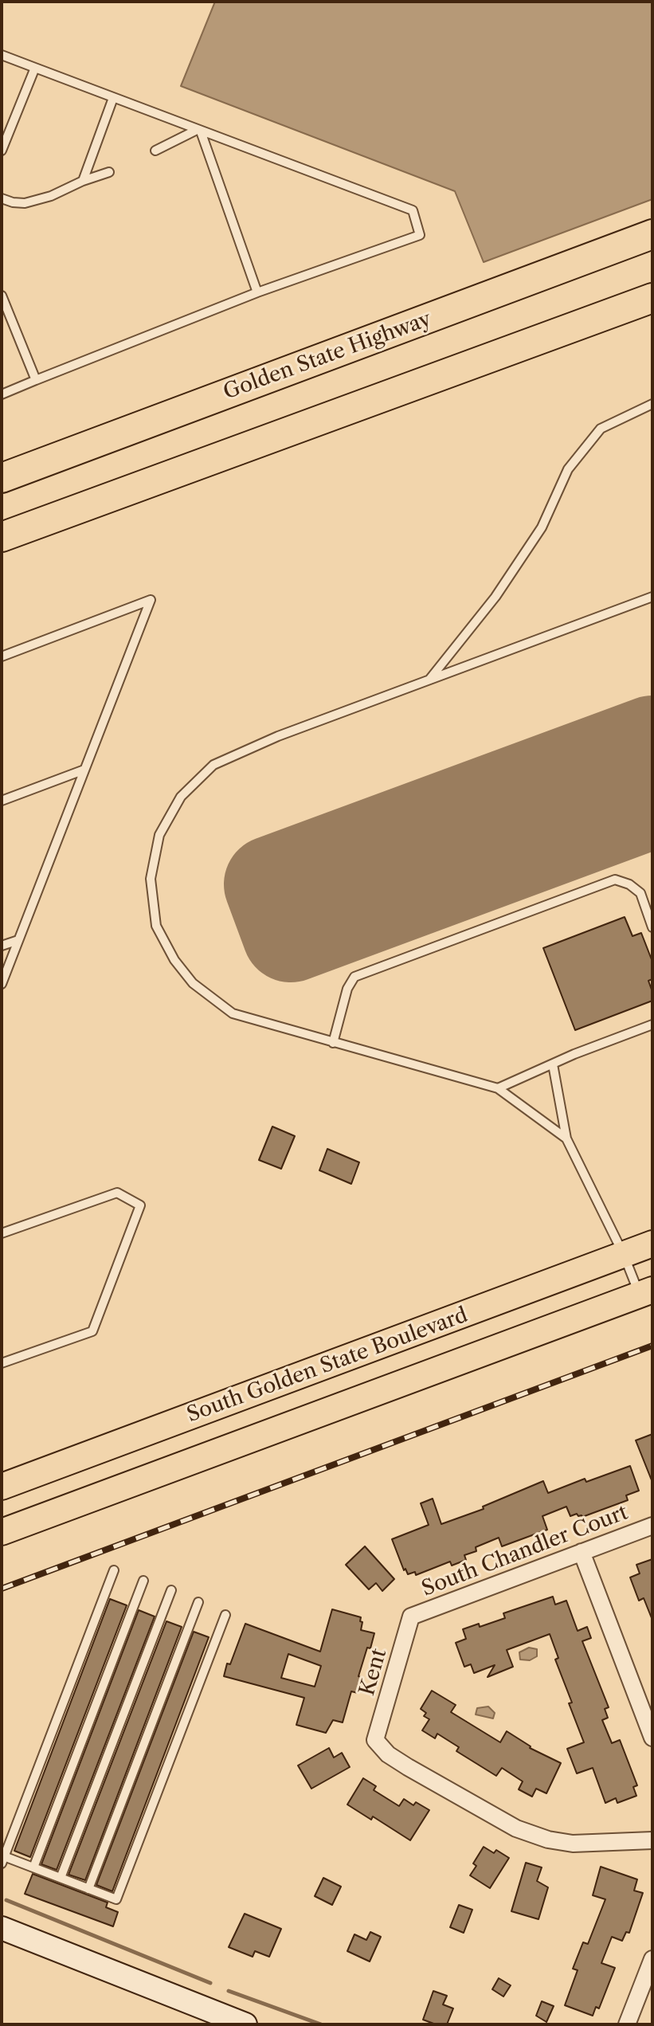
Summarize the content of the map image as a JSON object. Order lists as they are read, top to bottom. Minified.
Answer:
{"streets":{"highway":["Golden State Highway"],"main road":["South Golden State Boulevard"],"street":["South Chandler Court","Kent"]},"crossings":[["South Chandler Court","Kent"]]}
